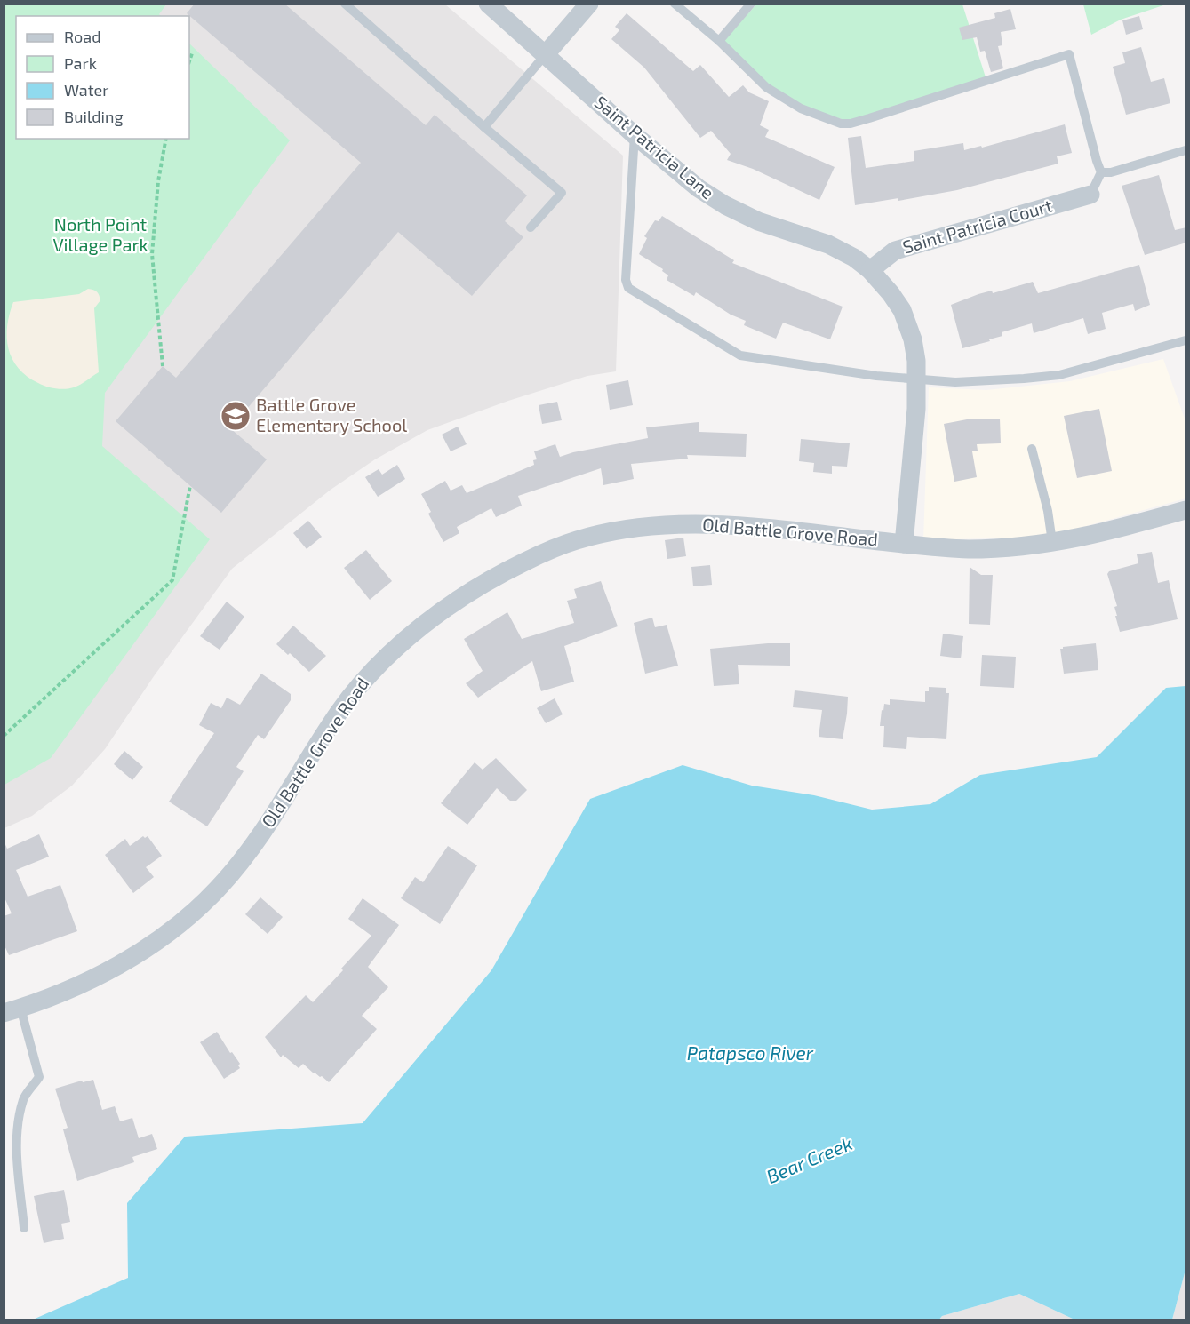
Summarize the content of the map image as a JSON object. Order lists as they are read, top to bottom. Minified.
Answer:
{"streets":{"street":["Saint Patricia Lane","Saint Patricia Court","Old Battle Grove Road"]},"crossings":[["Saint Patricia Lane","Saint Patricia Court"],["Saint Patricia Lane","Old Battle Grove Road"]],"water":["Patapsco River","Bear Creek"],"parks":["North Point Village Park"],"places":{"school or university":["Battle Grove Elementary School"]},"legend":["Road","Park","Water","Building"]}
